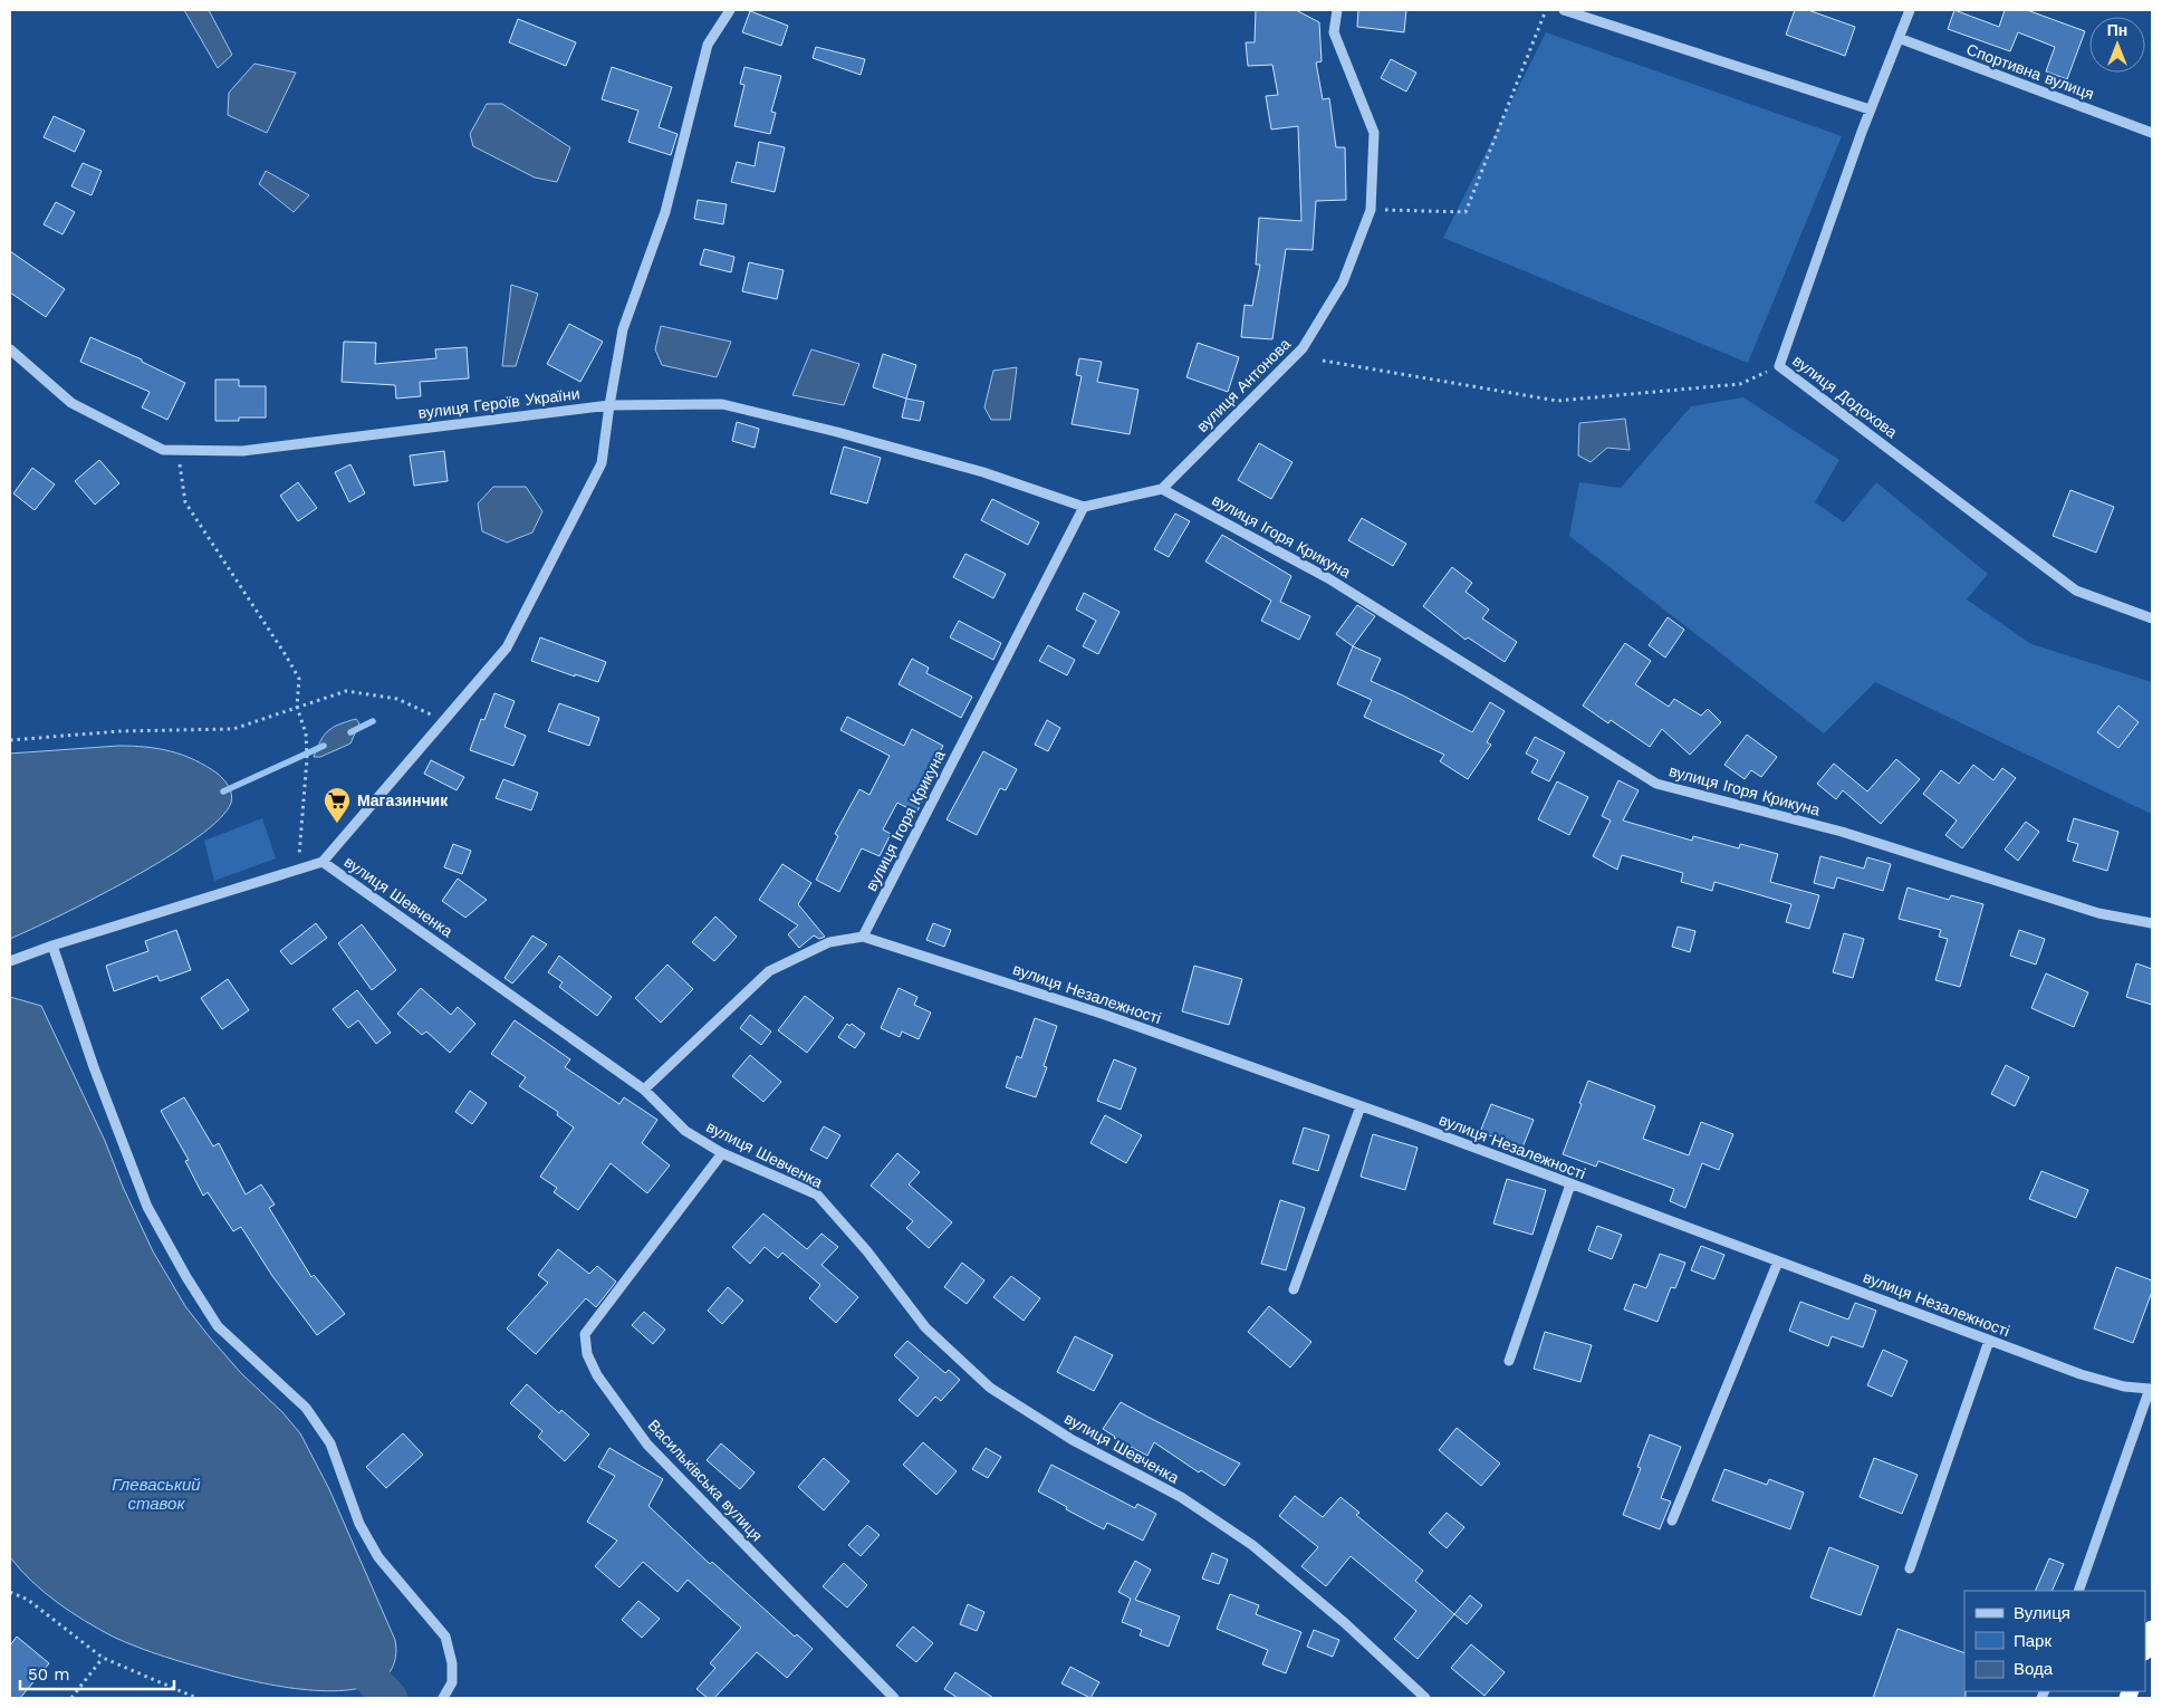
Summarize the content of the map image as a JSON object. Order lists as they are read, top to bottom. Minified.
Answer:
{"streets":{"street":["Спортивна вулиця","вулиця Антонова","вулиця Додохова","вулиця Героїв України","вулиця Ігоря Крикуна","вулиця Шевченка","вулиця Незалежності","Васильківська вулиця"]},"crossings":[["Спортивна вулиця","вулиця Додохова"],["вулиця Антонова","вулиця Ігоря Крикуна"],["вулиця Героїв України","вулиця Ігоря Крикуна"],["вулиця Ігоря Крикуна","вулиця Незалежності"],["вулиця Шевченка","Васильківська вулиця"]],"water":["Глеваський ставок"],"places":{"supermarket":["Магазинчик"]},"legend":["Вулиця","Парк","Вода"],"scale_bar":"50 m","north":"top"}
